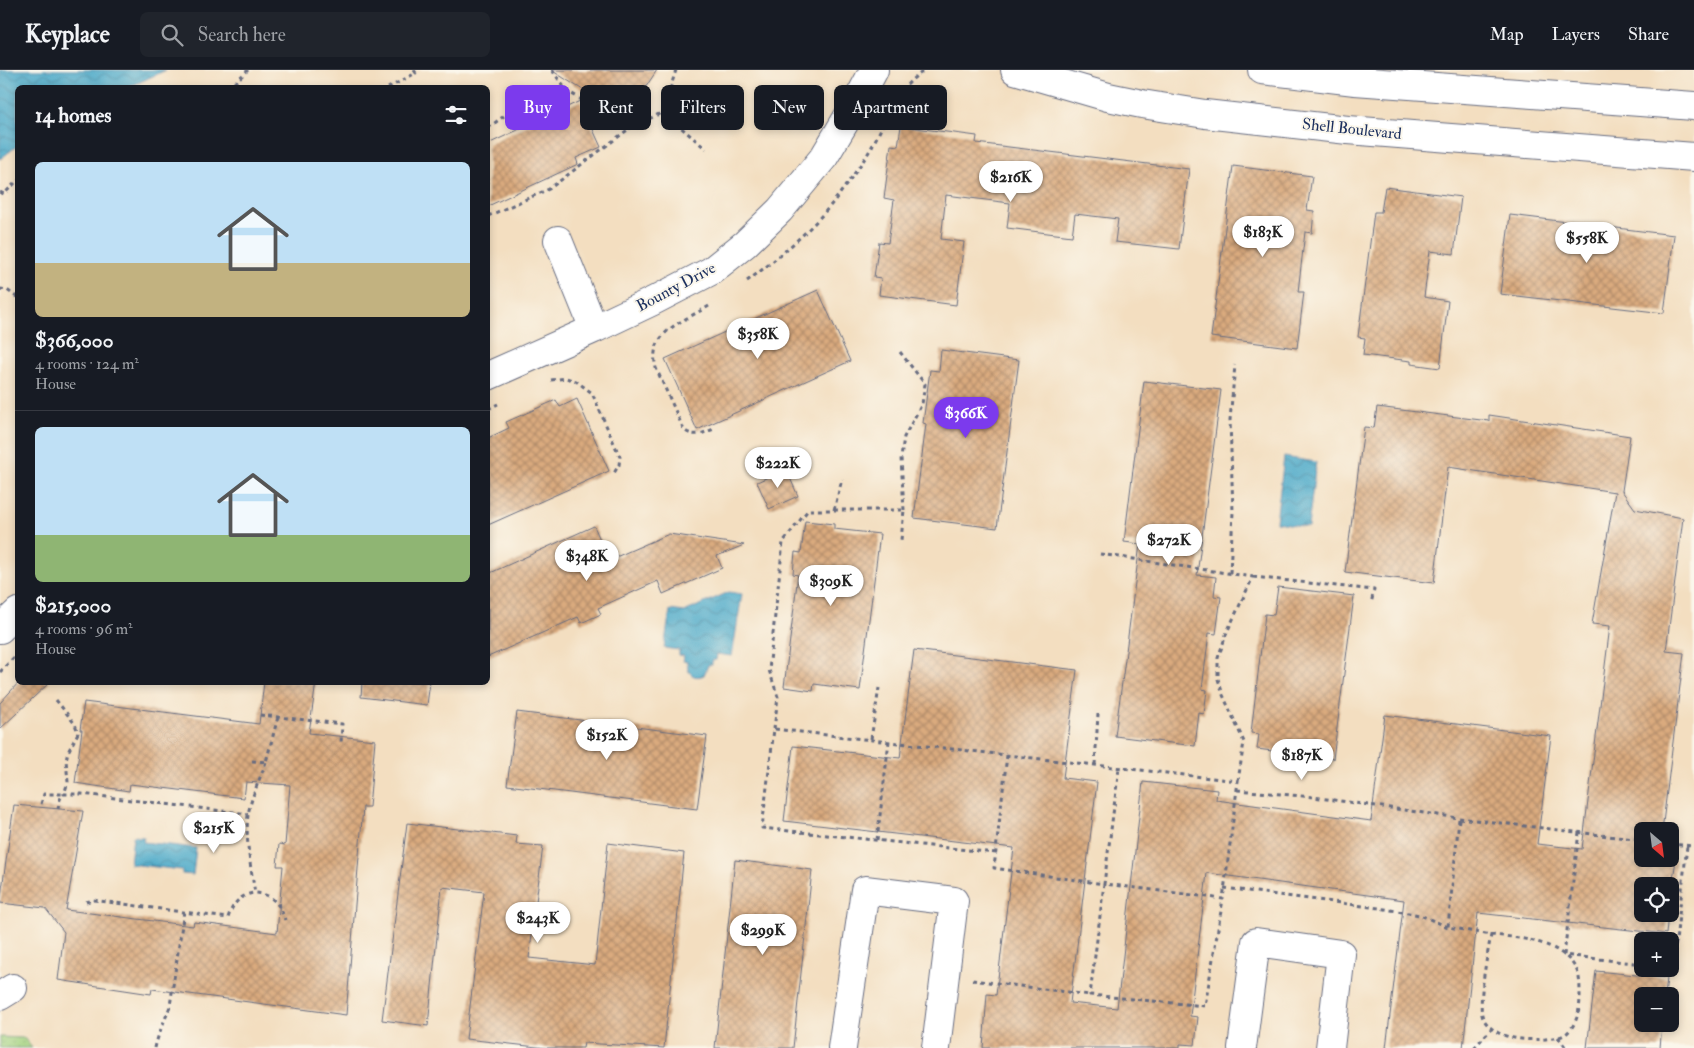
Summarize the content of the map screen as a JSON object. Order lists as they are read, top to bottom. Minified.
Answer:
{"streets":{"main road":["Shell Boulevard","Bounty Drive"]},"north":"bottom right","page":{"header":"Keyplace","search":"Search here","nav":["Map","Layers","Share"],"chip":["Buy","Rent","Filters","New","Apartment"],"heading":"14 homes","list":[{"name":"$366,000","note":"4 rooms · 124 m² · House"},{"name":"$215,000","note":"4 rooms · 96 m² · House"}],"price":["$216K","$183K","$558K","$358K","$366K","$222K","$272K","$348K","$309K","$152K","$187K","$215K","$243K","$299K"],"map_buttons":["+","−"]}}
